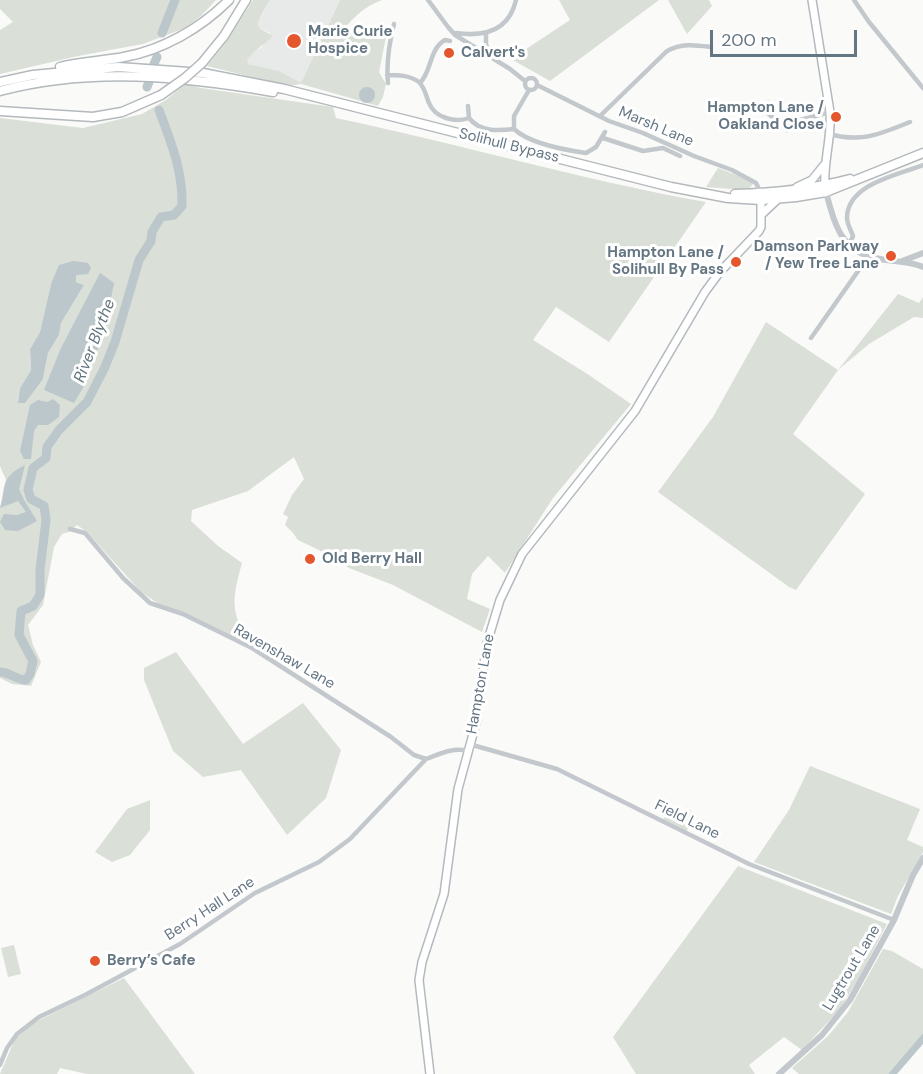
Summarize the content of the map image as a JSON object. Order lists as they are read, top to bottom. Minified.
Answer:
{"streets":{"highway":["Solihull Bypass"],"main road":["Hampton Lane"],"street":["Marsh Lane","Ravenshaw Lane","Field Lane","Berry Hall Lane","Lugtrout Lane"]},"crossings":[["Marsh Lane","Solihull Bypass"],["Marsh Lane","Hampton Lane"],["Solihull Bypass","Hampton Lane"],["Ravenshaw Lane","Berry Hall Lane"],["Hampton Lane","Field Lane"],["Field Lane","Lugtrout Lane"]],"water":["River Blythe"],"places":["Marie Curie Hospice","Calvert's","Hampton Lane / Oakland Close","Damson Parkway / Yew Tree Lane","Hampton Lane / Solihull By Pass","Old Berry Hall","Berry’s Cafe"],"scale_bar":"200 m"}
